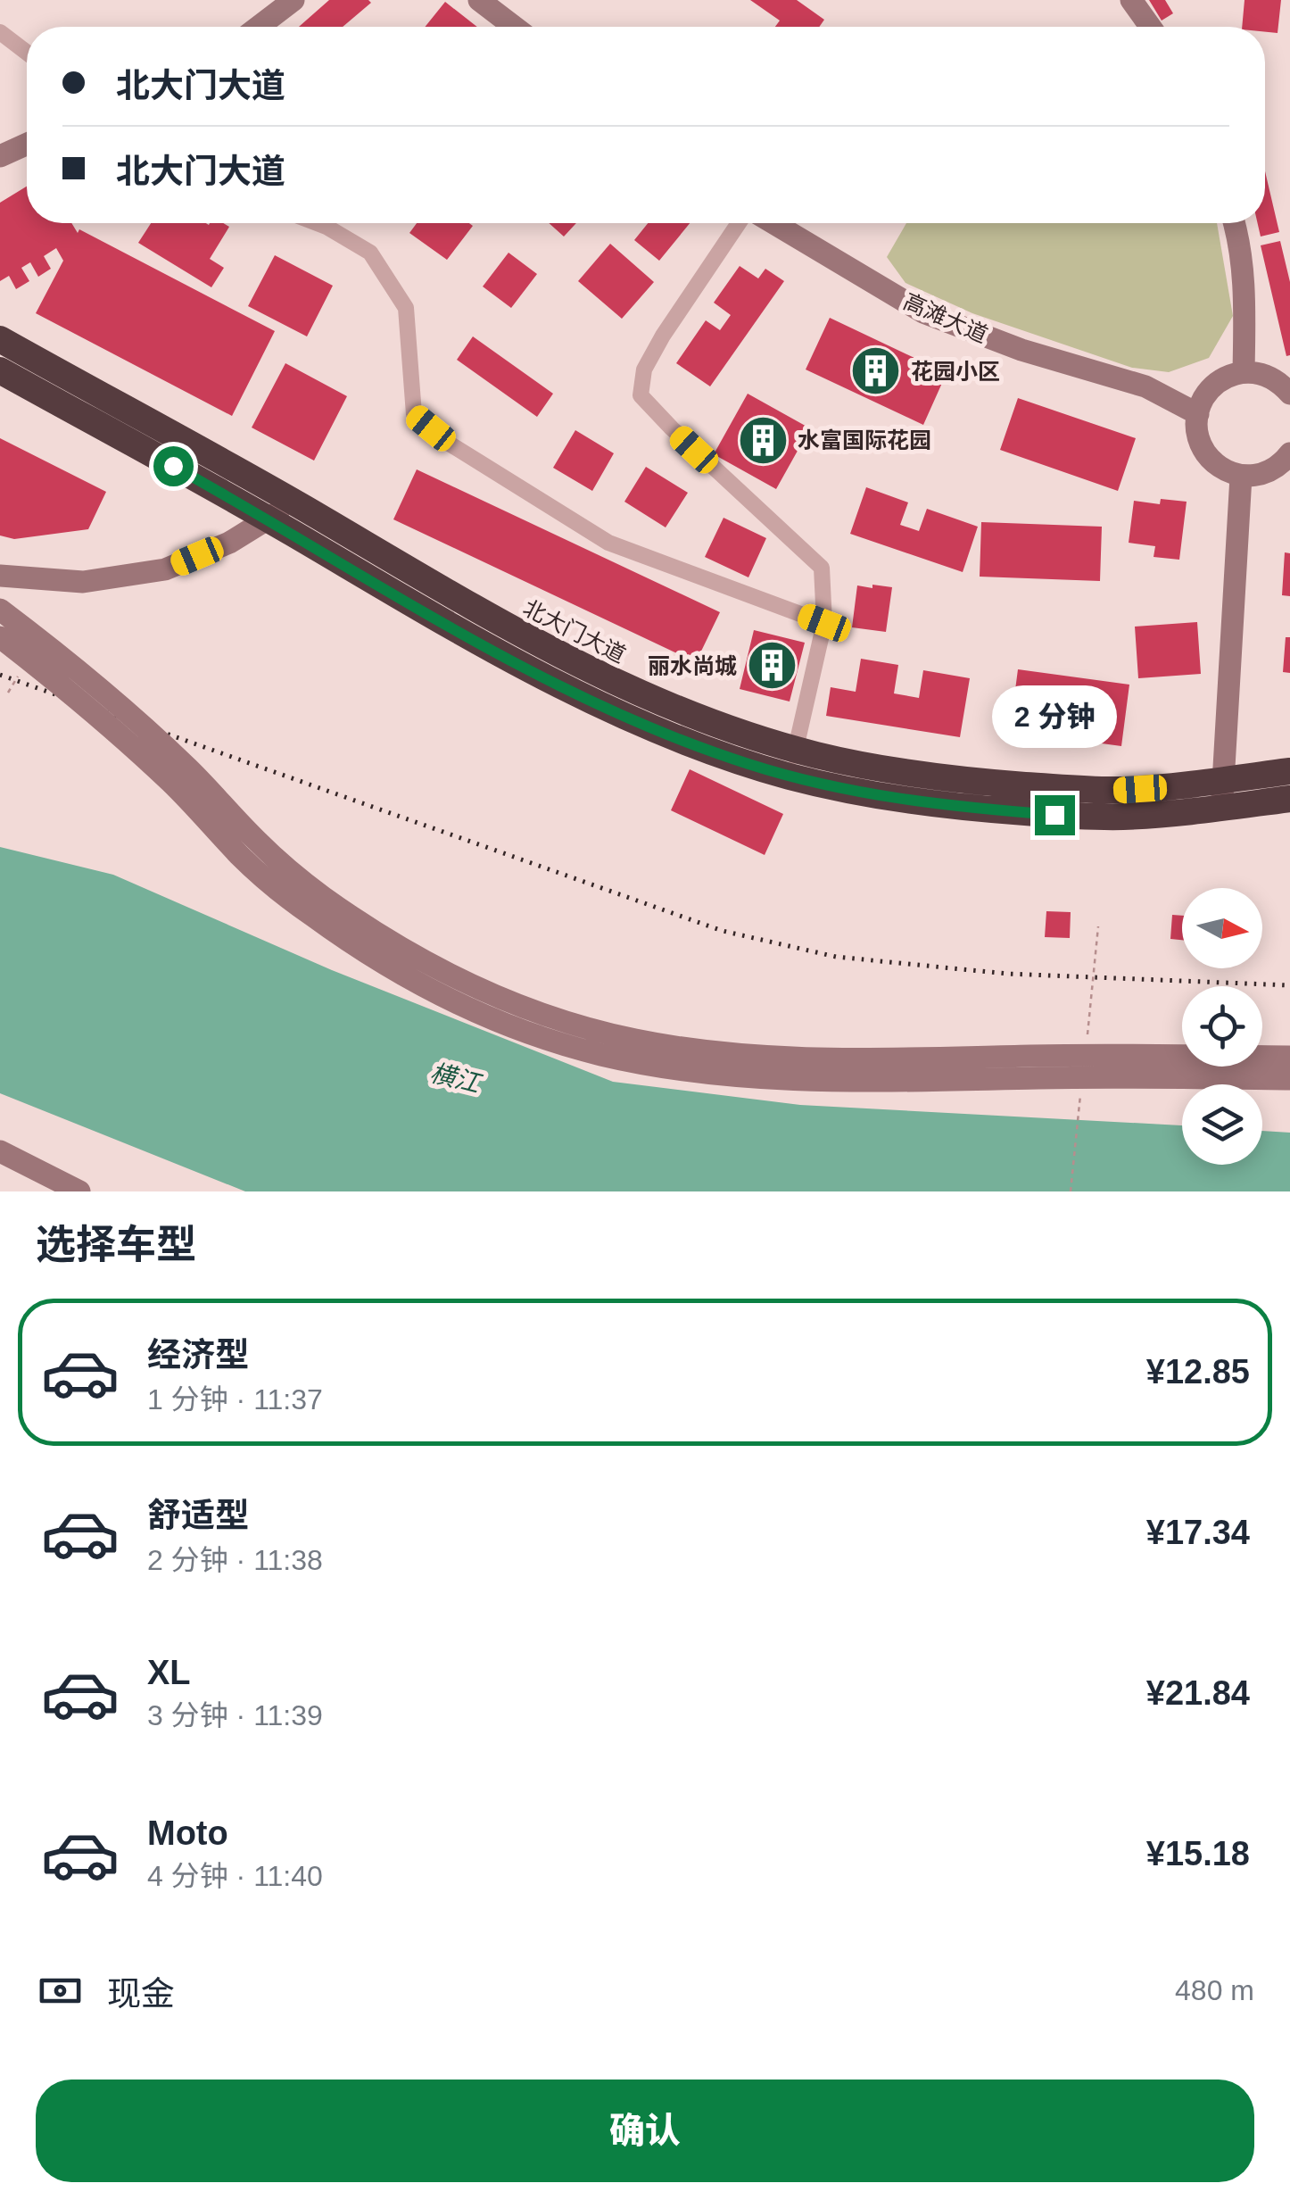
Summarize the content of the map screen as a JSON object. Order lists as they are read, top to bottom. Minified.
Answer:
{"streets":{"highway":["北大门大道"],"main road":["高滩大道"]},"water":["横江"],"places":{"building":["花园小区","水富国际花园","丽水尚城"]},"north":"right","page":{"banner":["北大门大道","北大门大道"],"bubble":"2 分钟","heading":"选择车型","list":[{"name":"经济型","note":"1 分钟 · 11:37","value":"¥12.85"},{"name":"舒适型","note":"2 分钟 · 11:38","value":"¥17.34"},{"name":"XL","note":"3 分钟 · 11:39","value":"¥21.84"},{"name":"Moto","note":"4 分钟 · 11:40","value":"¥15.18"}],"pay":["现金","480 m"],"buttons":"确认"}}
